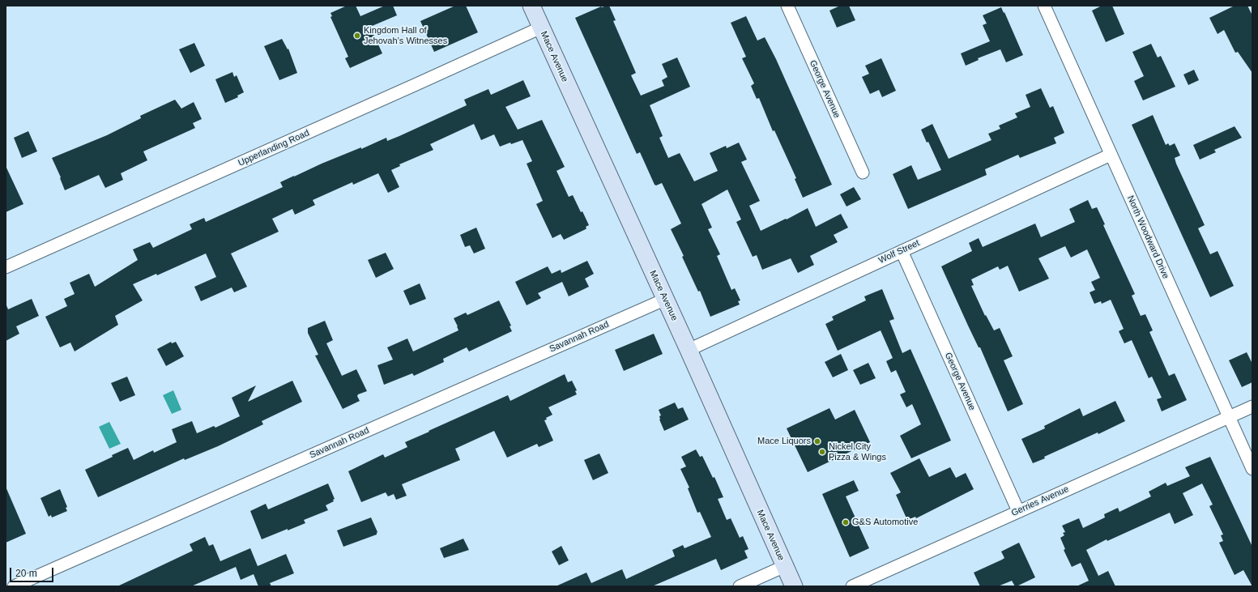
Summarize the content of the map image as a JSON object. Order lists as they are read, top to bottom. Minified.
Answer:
{"streets":{"main road":["Mace Avenue"],"street":["George Avenue","Upperlanding Road","North Woodward Drive","Wolf Street","Savannah Road","Gerries Avenue"]},"crossings":[["Mace Avenue","Upperlanding Road"],["Mace Avenue","Wolf Street"],["Mace Avenue","Savannah Road"],["George Avenue","Wolf Street"],["George Avenue","Gerries Avenue"],["North Woodward Drive","Wolf Street"],["North Woodward Drive","Gerries Avenue"]],"places":["Kingdom Hall of Jehovah’s Witnesses","Mace Liquors","Nickel City Pizza & Wings","G&S Automotive"],"scale_bar":"20 m"}
